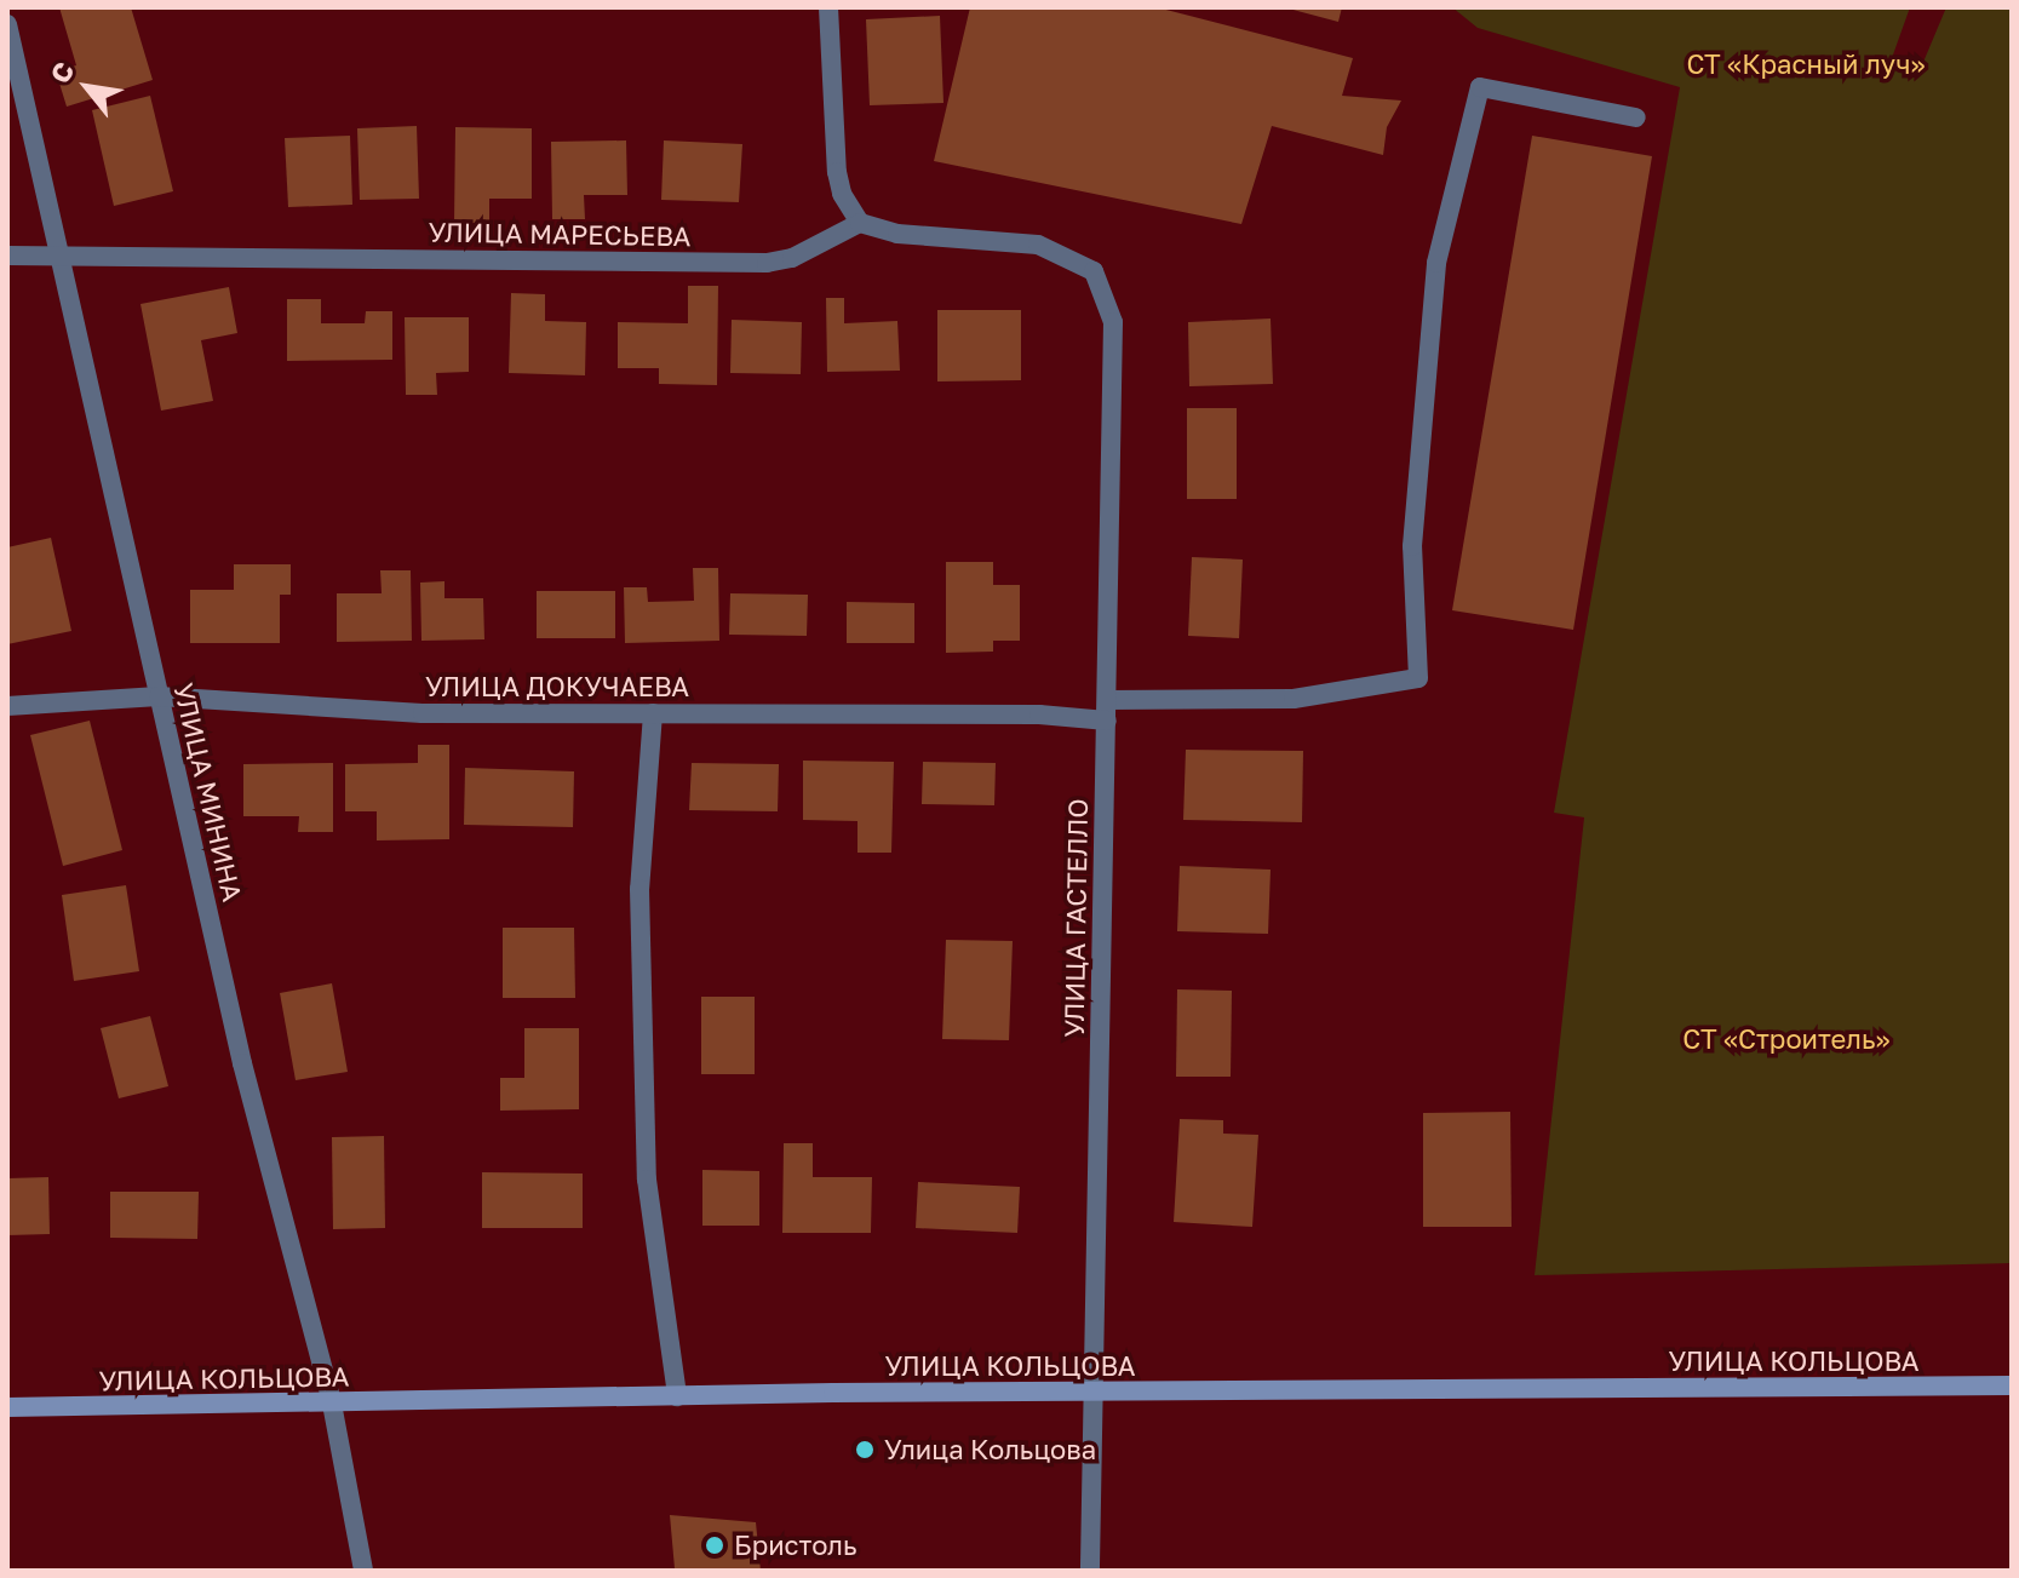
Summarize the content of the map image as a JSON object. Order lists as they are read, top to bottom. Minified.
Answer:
{"streets":{"main road":["УЛИЦА КОЛЬЦОВА"],"street":["УЛИЦА МАРЕСЬЕВА","УЛИЦА ДОКУЧАЕВА","УЛИЦА МИНИНА","УЛИЦА ГАСТЕЛЛО"]},"crossings":[["УЛИЦА МАРЕСЬЕВА","УЛИЦА МИНИНА"],["УЛИЦА МАРЕСЬЕВА","УЛИЦА ГАСТЕЛЛО"],["УЛИЦА ДОКУЧАЕВА","УЛИЦА МИНИНА"],["УЛИЦА ДОКУЧАЕВА","УЛИЦА ГАСТЕЛЛО"],["УЛИЦА МИНИНА","УЛИЦА КОЛЬЦОВА"],["УЛИЦА ГАСТЕЛЛО","УЛИЦА КОЛЬЦОВА"]],"parks":["СТ «Красный луч»","СТ «Строитель»"],"places":["Улица Кольцова","Бристоль"],"north":"top left"}
